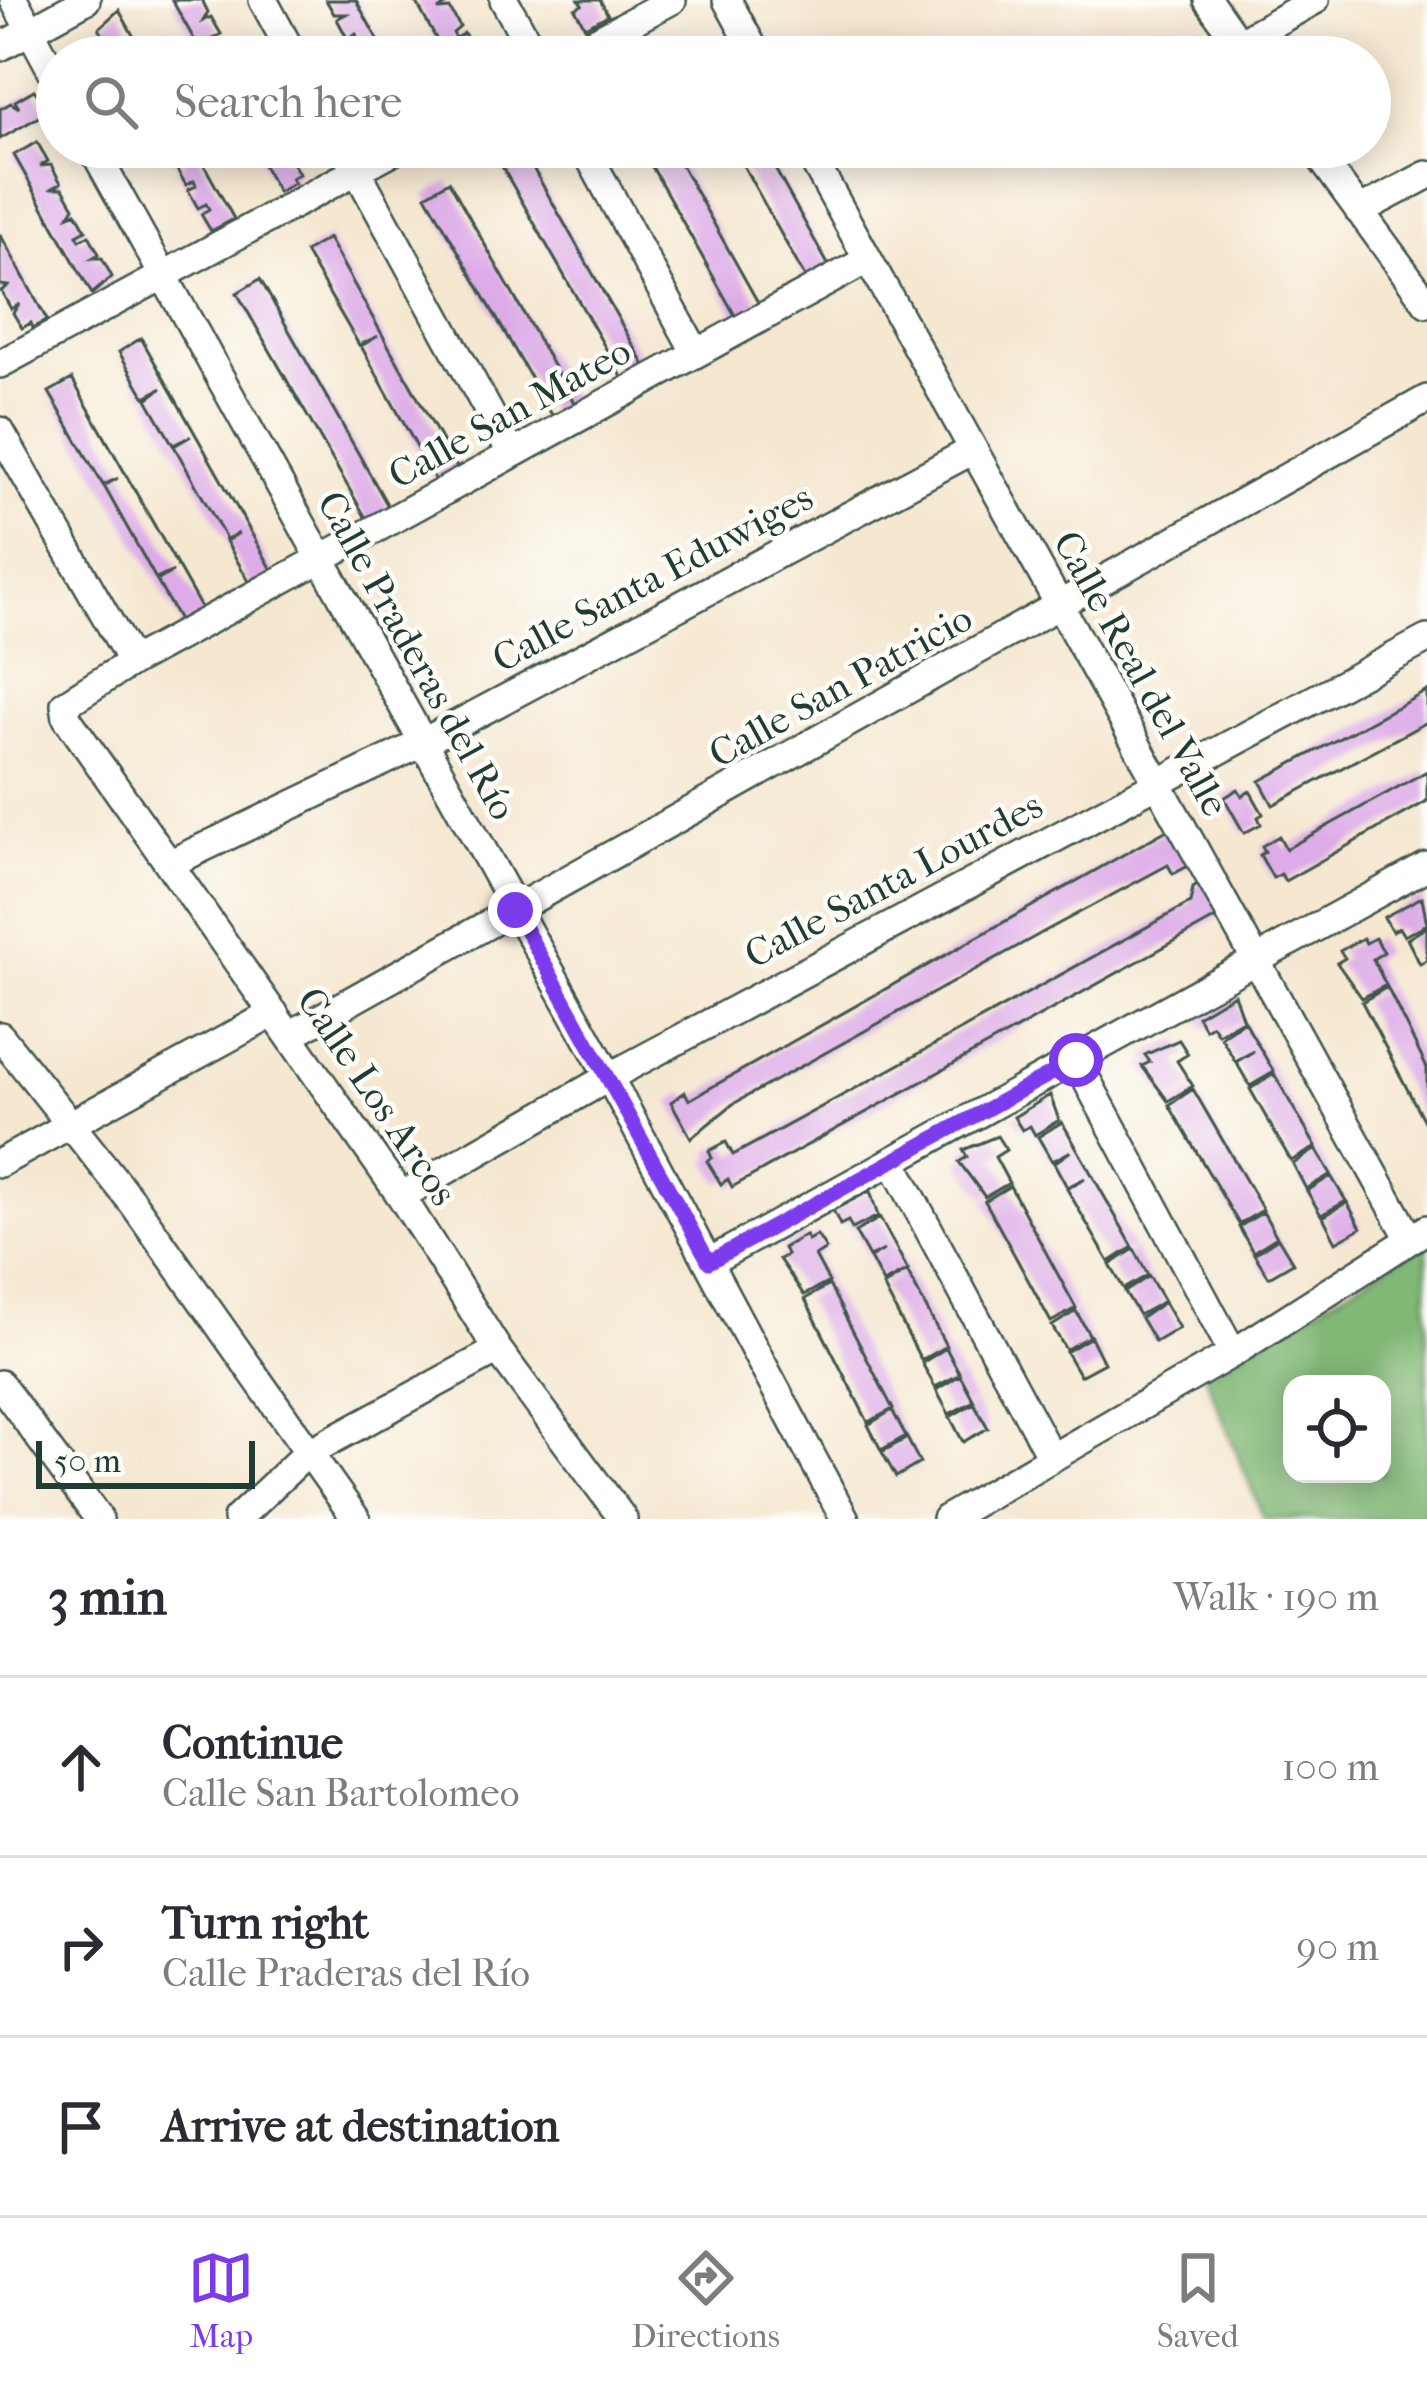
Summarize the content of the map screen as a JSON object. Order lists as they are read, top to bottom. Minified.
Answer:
{"streets":{"street":["Calle San Mateo","Calle Santa Eduwiges","Calle Praderas del Río","Calle Real del Valle","Calle San Patricio","Calle Santa Lourdes","Calle Los Arcos"]},"crossings":[["Calle San Mateo","Calle Praderas del Río"],["Calle San Mateo","Calle Real del Valle"],["Calle San Mateo","Calle Los Arcos"],["Calle Santa Eduwiges","Calle Praderas del Río"],["Calle Santa Eduwiges","Calle Real del Valle"],["Calle Santa Eduwiges","Calle Los Arcos"],["Calle Praderas del Río","Calle San Patricio"],["Calle Praderas del Río","Calle Santa Lourdes"],["Calle Real del Valle","Calle San Patricio"],["Calle Real del Valle","Calle Santa Lourdes"],["Calle San Patricio","Calle Los Arcos"],["Calle Santa Lourdes","Calle Los Arcos"]],"scale_bar":"50 m","page":{"search":"Search here","scale":"50 m","heading":["3 min","Walk · 190 m"],"list":[["Continue","Calle San Bartolomeo","100 m"],["Turn right","Calle Praderas del Río","90 m"],"Arrive at destination"],"nav":["Map","Directions","Saved"]}}
